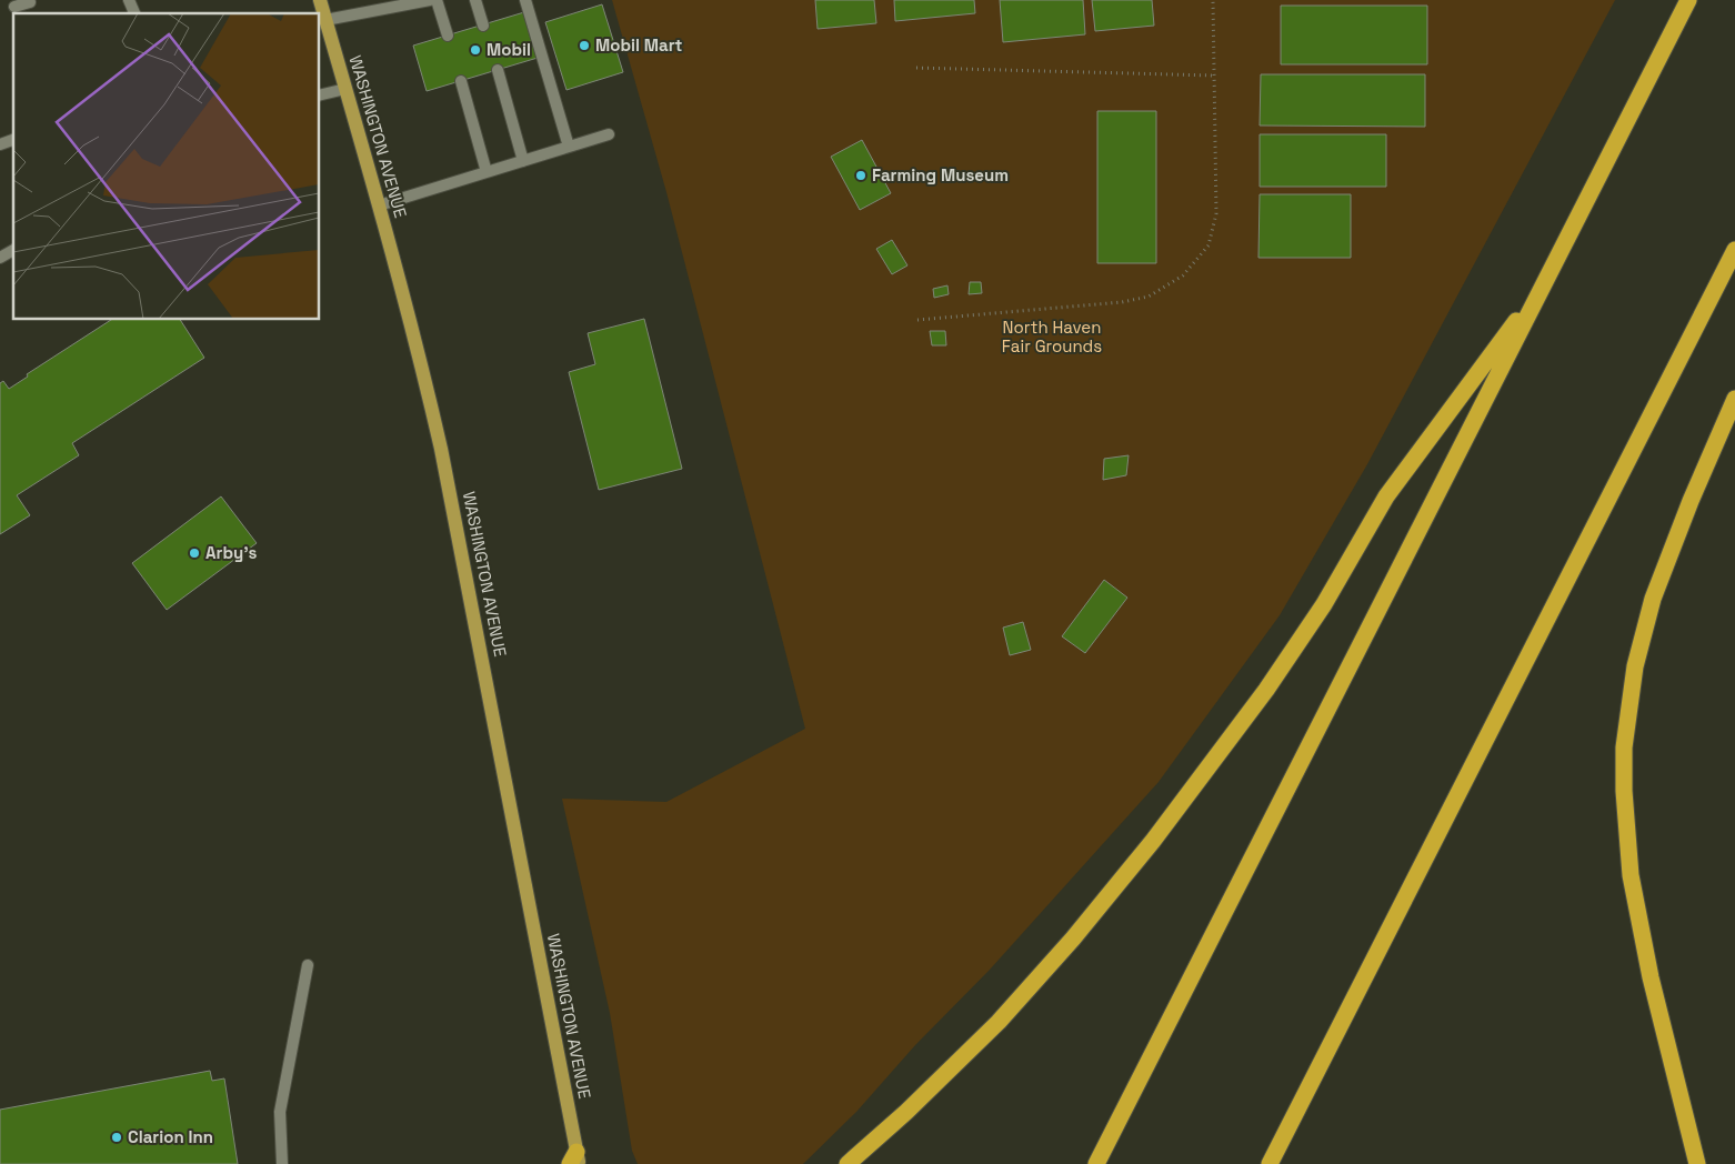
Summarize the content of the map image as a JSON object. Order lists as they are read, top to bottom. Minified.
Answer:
{"streets":{"main road":["WASHINGTON AVENUE"]},"parks":["North Haven Fair Grounds"],"places":["Mobil Mart","Mobil","Farming Museum","Arby's","Clarion Inn"]}
